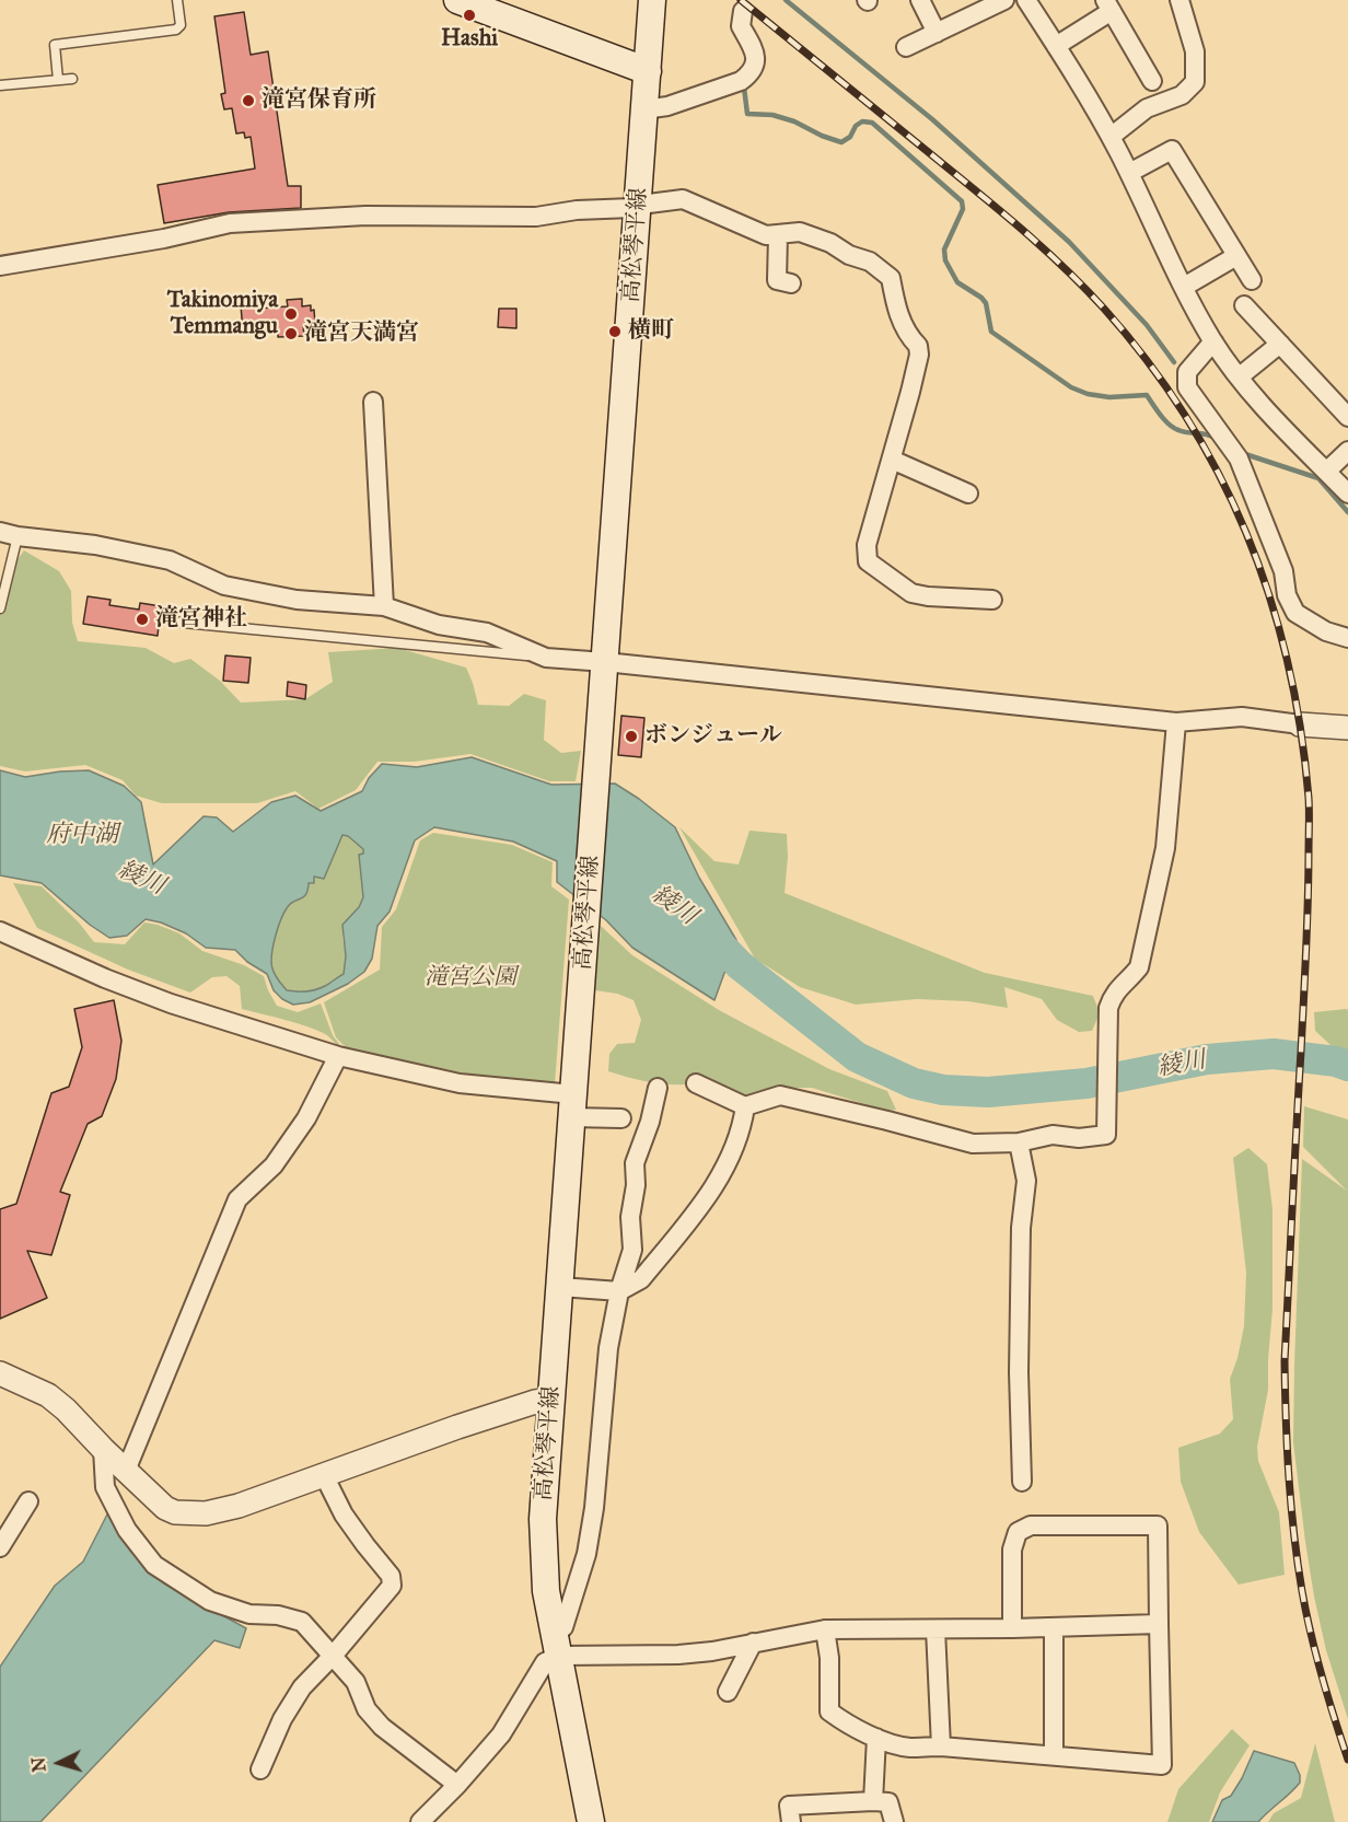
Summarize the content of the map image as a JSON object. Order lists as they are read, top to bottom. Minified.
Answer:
{"streets":{"main road":["高松琴平線"]},"water":["府中湖","綾川"],"parks":["滝宮公園"],"places":["Hashi","滝宮保育所","Takinomiya Temmangu","横町","滝宮天満宮","滝宮神社","ボンジュール"],"north":"left"}
